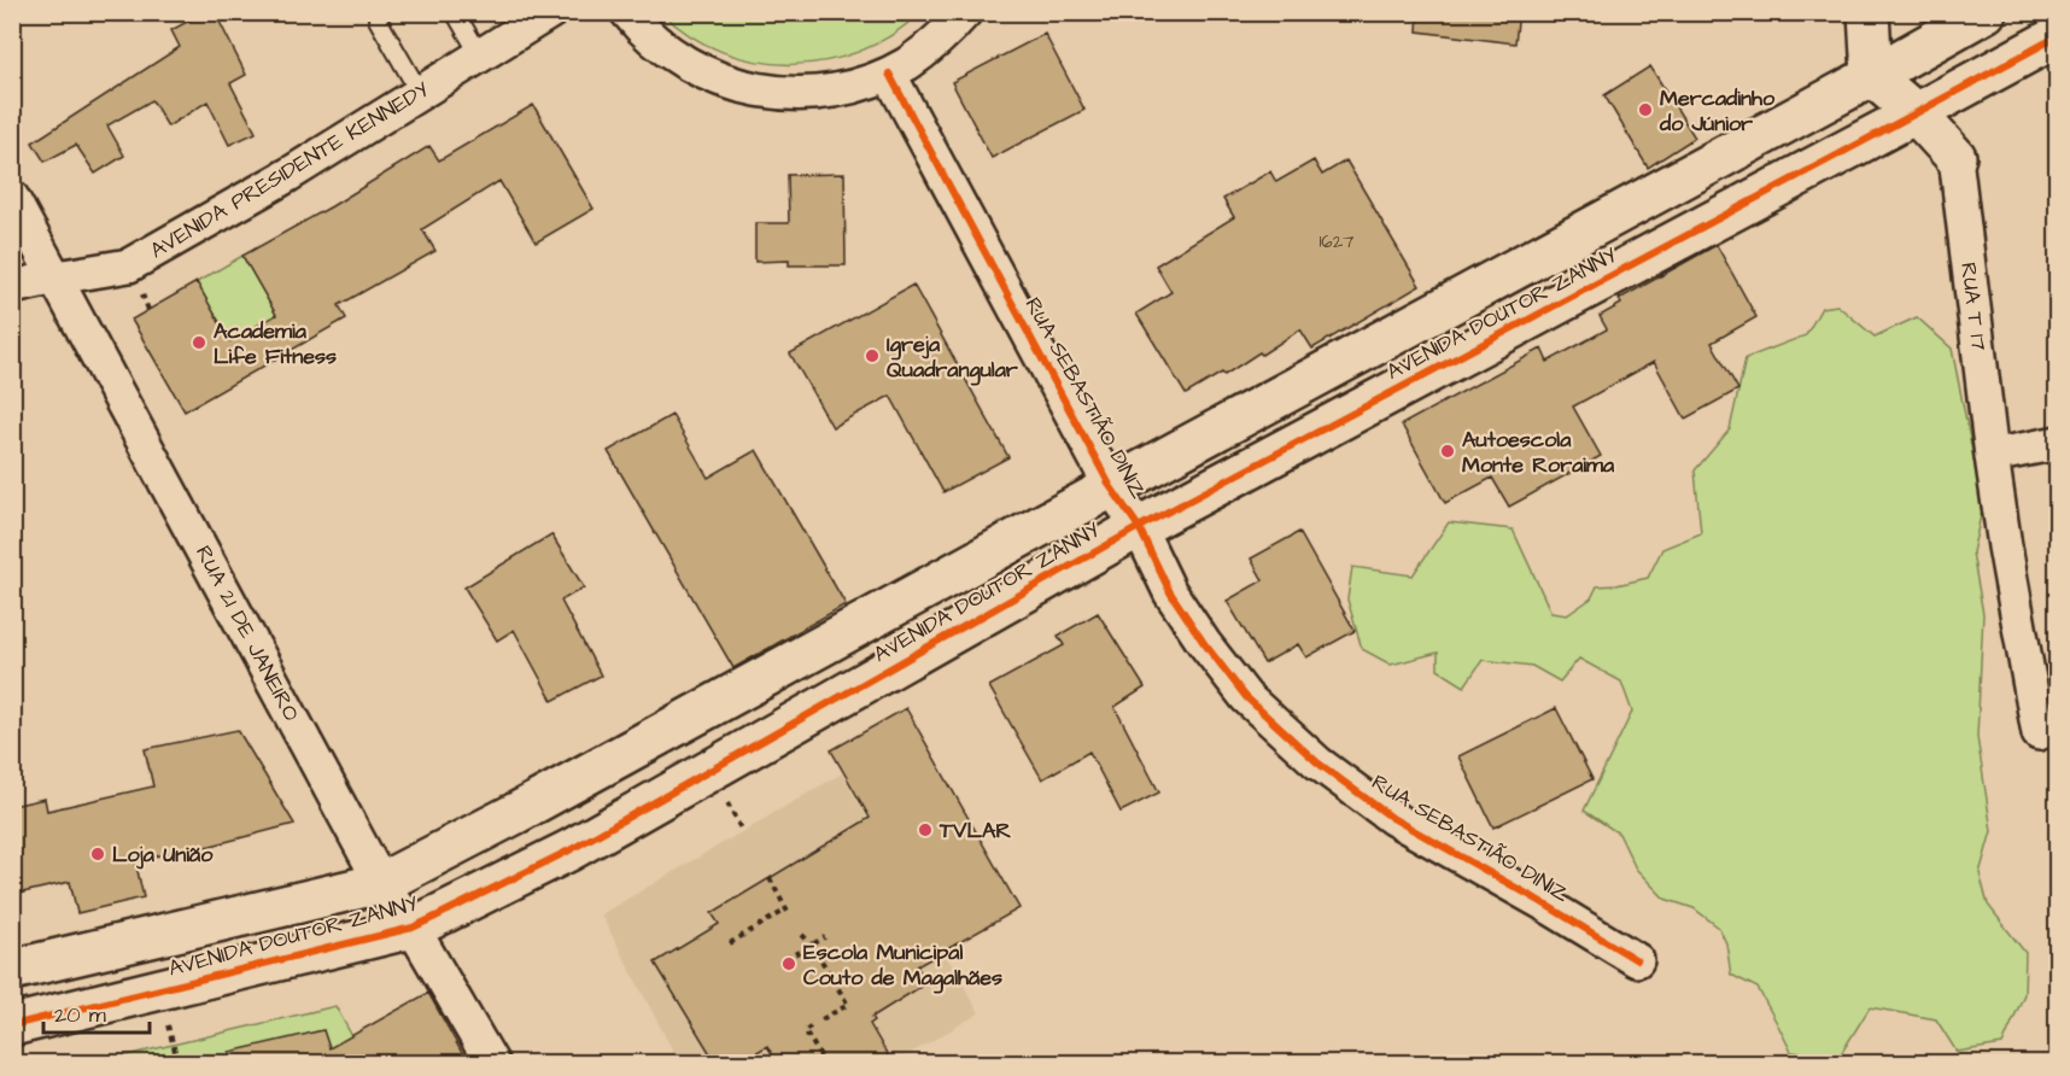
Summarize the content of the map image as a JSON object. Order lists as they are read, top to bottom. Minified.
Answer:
{"streets":{"street":["AVENIDA PRESIDENTE KENNEDY","RUA T 17","AVENIDA DOUTOR ZANNY","RUA SEBASTIÃO DINIZ","RUA 21 DE JANEIRO"]},"crossings":[["AVENIDA PRESIDENTE KENNEDY","RUA 21 DE JANEIRO"],["RUA T 17","AVENIDA DOUTOR ZANNY"],["AVENIDA DOUTOR ZANNY","RUA SEBASTIÃO DINIZ"],["AVENIDA DOUTOR ZANNY","RUA 21 DE JANEIRO"]],"places":["Mercadinho do Júnior","Academia Life Fitness","Igreja Quadrangular","Autoescola Monte Roraima","TVLAR","Loja União","Escola Municipal Couto de Magalhães"],"house_numbers":["1627"],"scale_bar":"20 m"}
